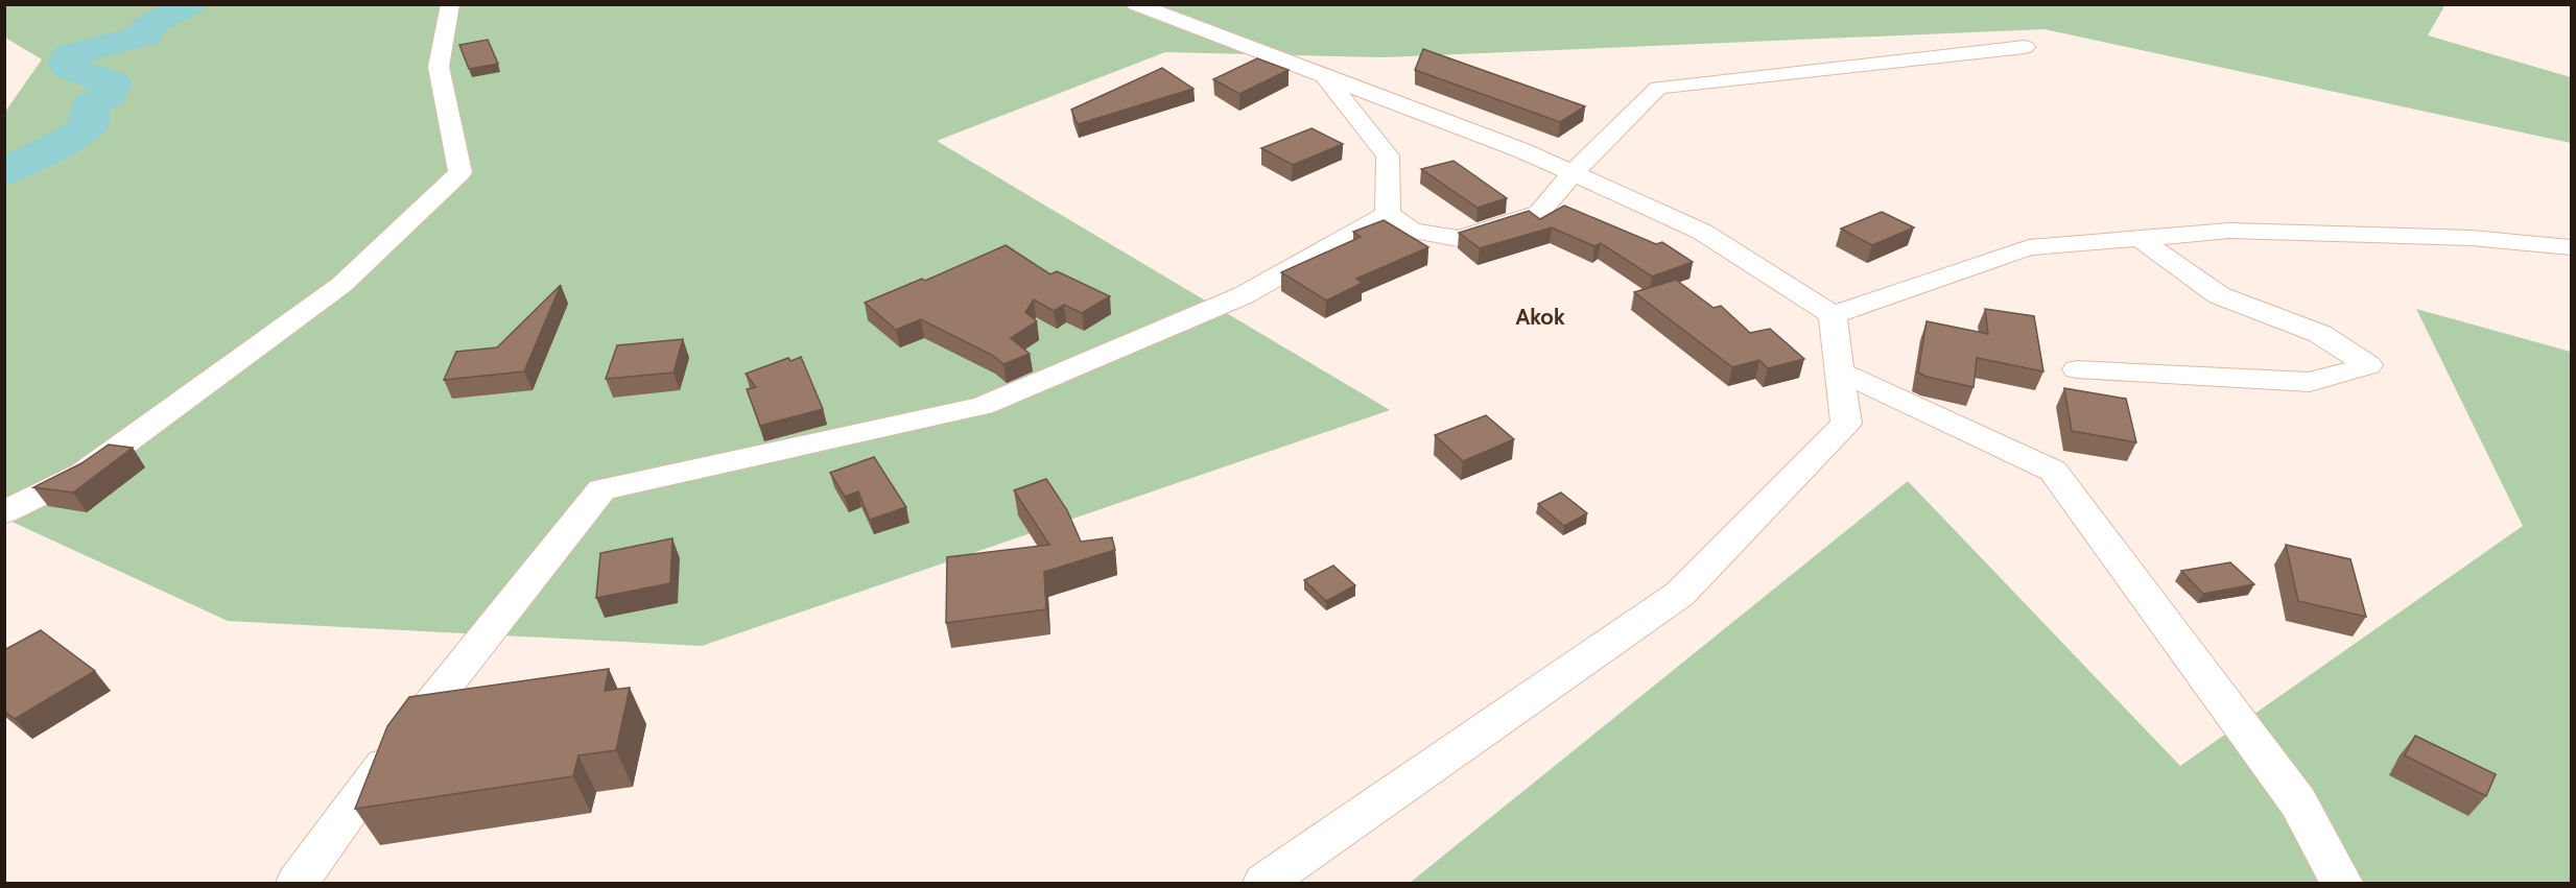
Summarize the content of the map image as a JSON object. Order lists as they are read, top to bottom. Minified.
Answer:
{"districts":["Akok"]}
